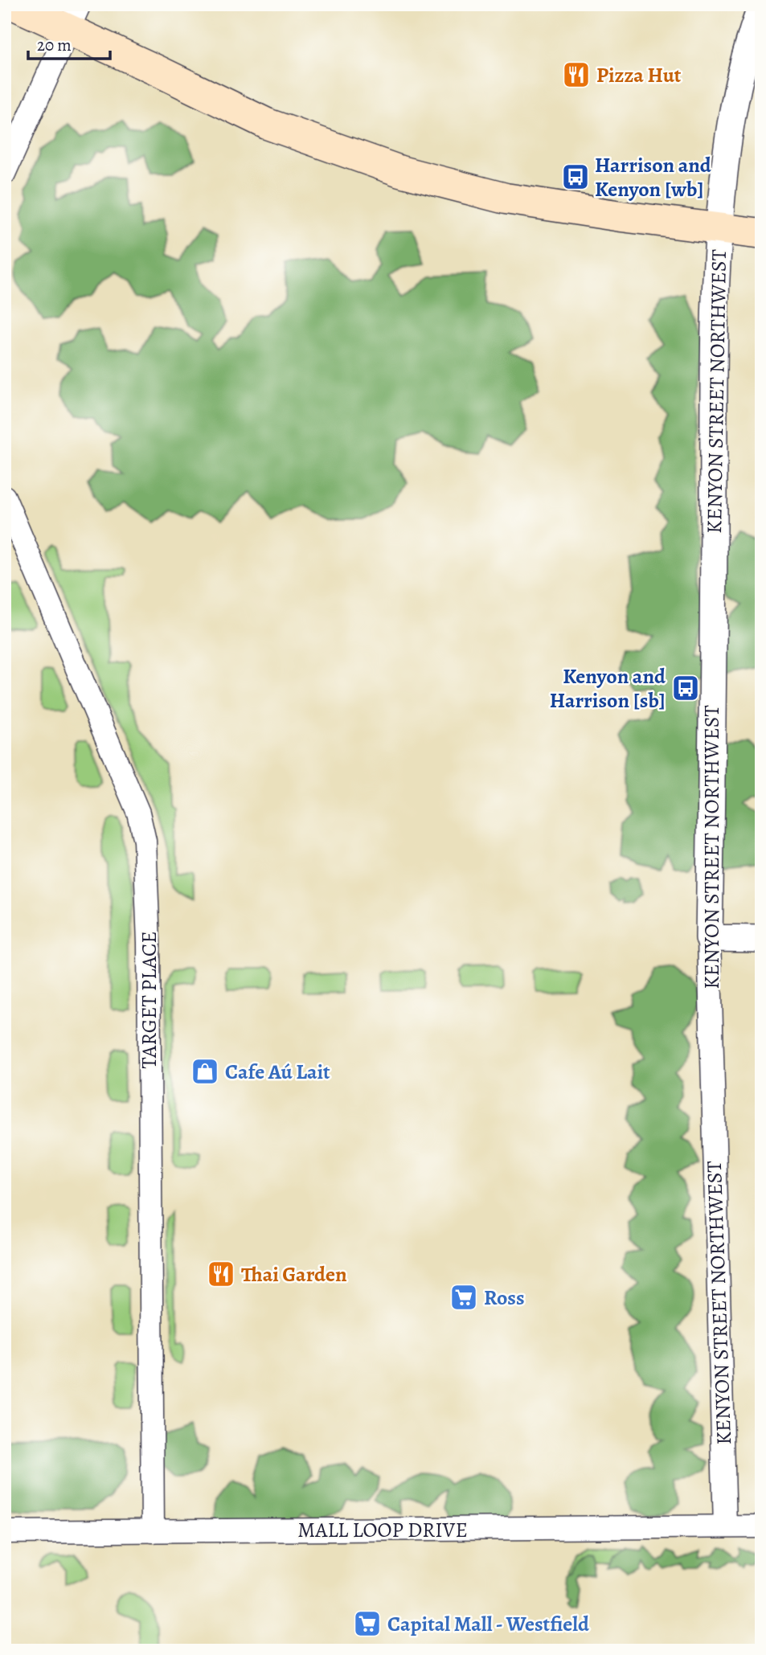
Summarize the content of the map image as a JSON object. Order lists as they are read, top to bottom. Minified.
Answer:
{"streets":{"street":["KENYON STREET NORTHWEST","TARGET PLACE","MALL LOOP DRIVE"]},"crossings":[["KENYON STREET NORTHWEST","MALL LOOP DRIVE"],["TARGET PLACE","MALL LOOP DRIVE"]],"places":{"restaurant":["Pizza Hut","Thai Garden"],"bus stop":["Harrison and Kenyon [wb]","Kenyon and Harrison [sb]"],"shop":["Cafe Aú Lait"],"supermarket":["Ross","Capital Mall - Westfield"]},"scale_bar":"20 m"}
